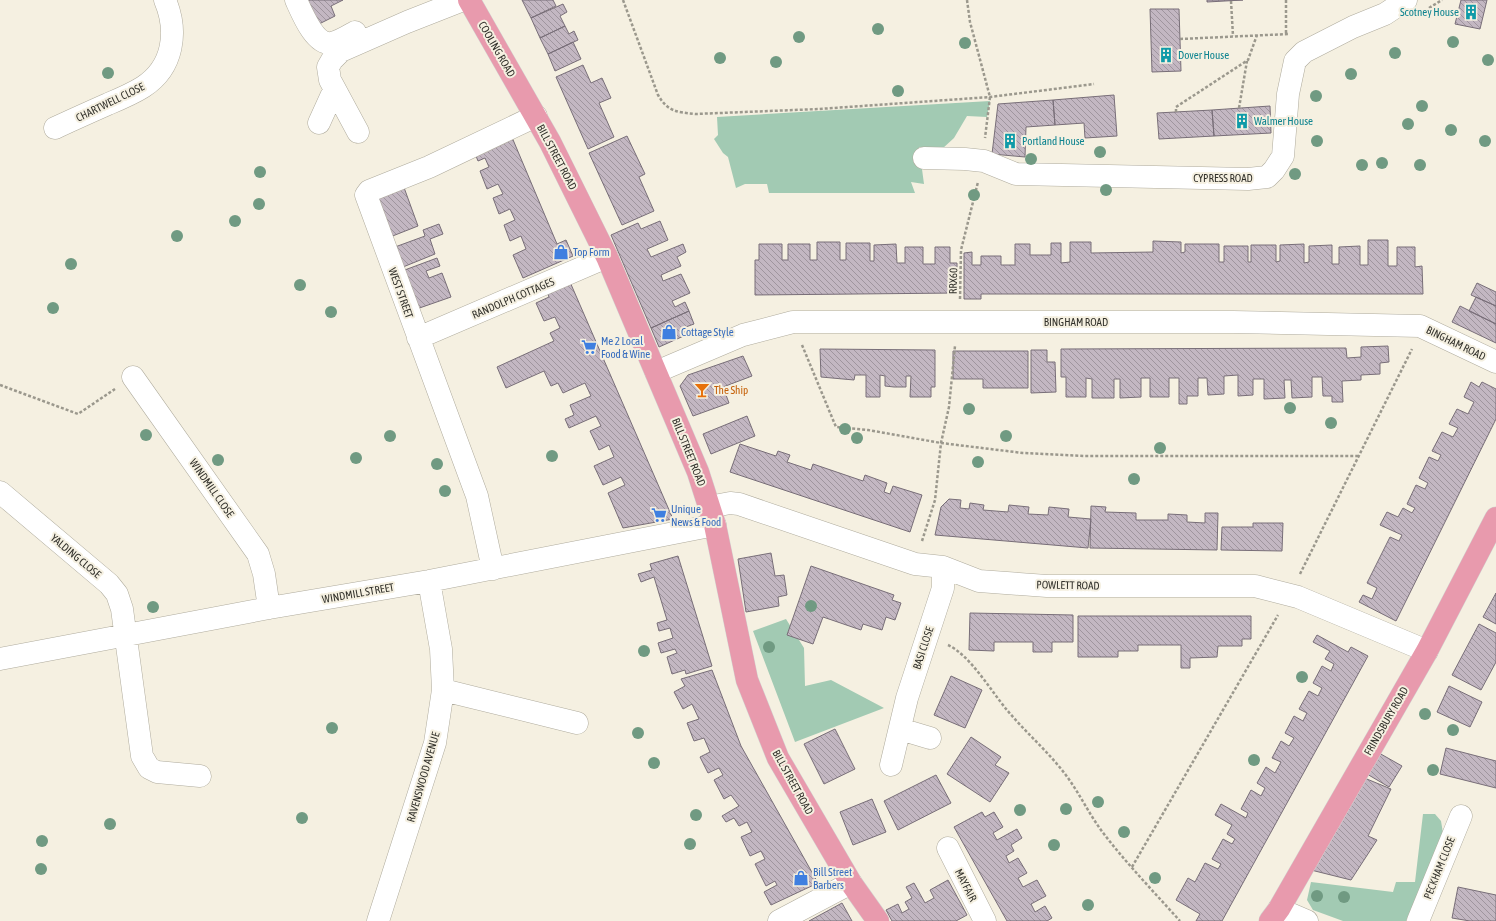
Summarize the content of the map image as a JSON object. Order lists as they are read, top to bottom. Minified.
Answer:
{"streets":{"main road":["COOLING ROAD","BILL STREET ROAD","FRINDSBURY ROAD"],"street":["CHARTWELL CLOSE","CYPRESS ROAD","WEST STREET","RANDOLPH COTTAGES","BINGHAM ROAD","WINDMILL CLOSE","YALDING CLOSE","POWLETT ROAD","WINDMILL STREET","BASI CLOSE","RAVENSWOOD AVENUE","PECKHAM CLOSE","MAYFAIR"],"path":["RRX60"]},"crossings":[["COOLING ROAD","BILL STREET ROAD"],["BILL STREET ROAD","WEST STREET"],["BILL STREET ROAD","RANDOLPH COTTAGES"],["BILL STREET ROAD","BINGHAM ROAD"],["BILL STREET ROAD","POWLETT ROAD"],["BILL STREET ROAD","WINDMILL STREET"],["CYPRESS ROAD","RRX60"],["RRX60","BINGHAM ROAD"],["RRX60","POWLETT ROAD"],["WEST STREET","RANDOLPH COTTAGES"],["WEST STREET","WINDMILL STREET"],["WINDMILL CLOSE","WINDMILL STREET"],["YALDING CLOSE","WINDMILL STREET"],["POWLETT ROAD","WINDMILL STREET"],["POWLETT ROAD","BASI CLOSE"],["POWLETT ROAD","FRINDSBURY ROAD"],["WINDMILL STREET","RAVENSWOOD AVENUE"]],"places":{"building":["Scotney House","Dover House","Walmer House","Portland House"],"shop":["Top Form","Cottage Style","Bill Street Barbers"],"supermarket":["Me 2 Local Food & Wine","Unique News & Food"],"bar":["The Ship"]}}
